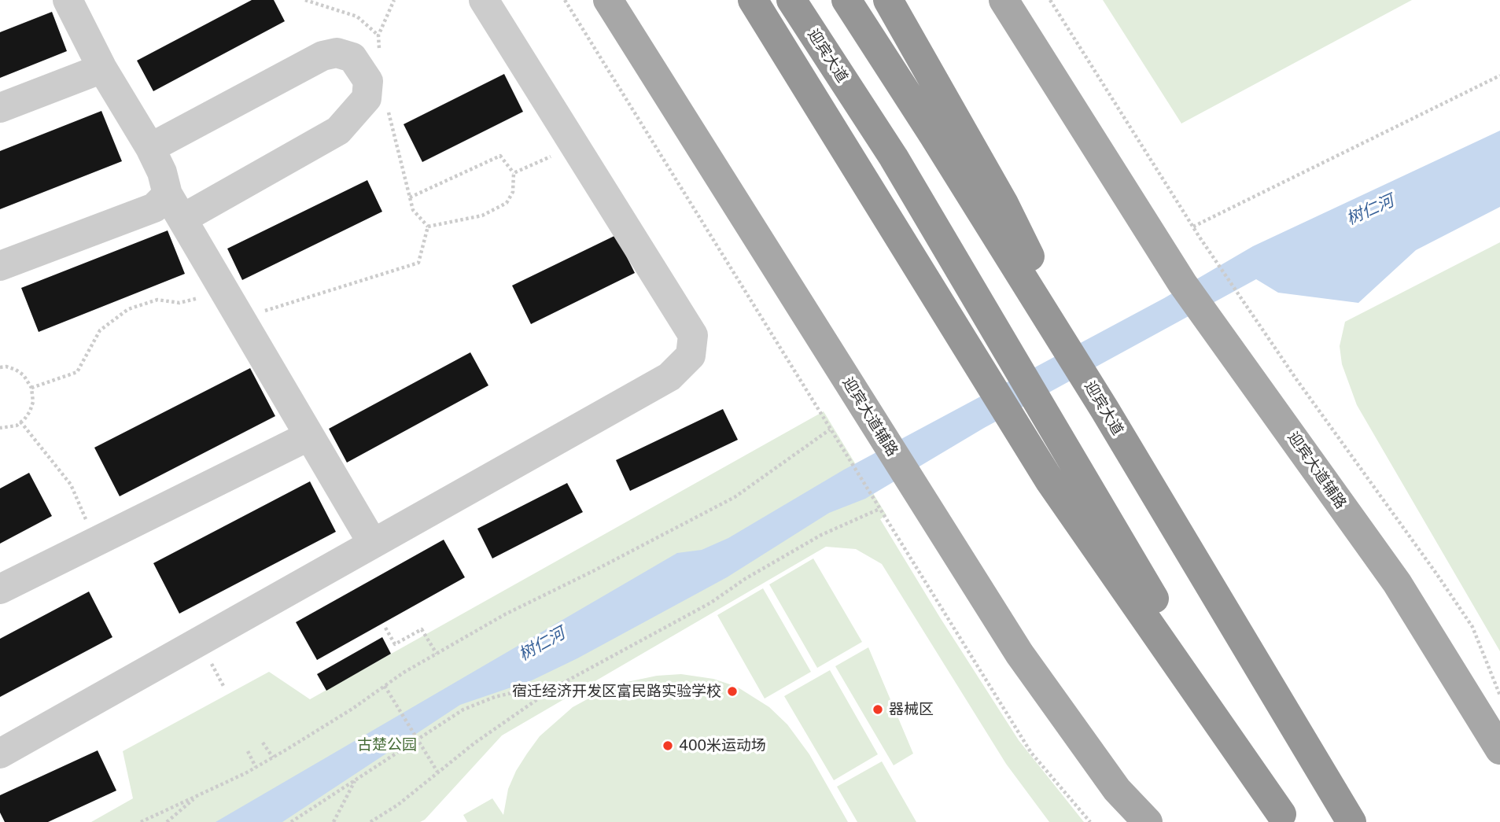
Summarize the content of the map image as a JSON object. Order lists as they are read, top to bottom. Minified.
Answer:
{"streets":{"highway":["迎宾大道"],"main road":["迎宾大道辅路"]},"water":["树仁河"],"parks":["古楚公园"],"places":["宿迁经济开发区富民路实验学校","器械区","400米运动场"]}
